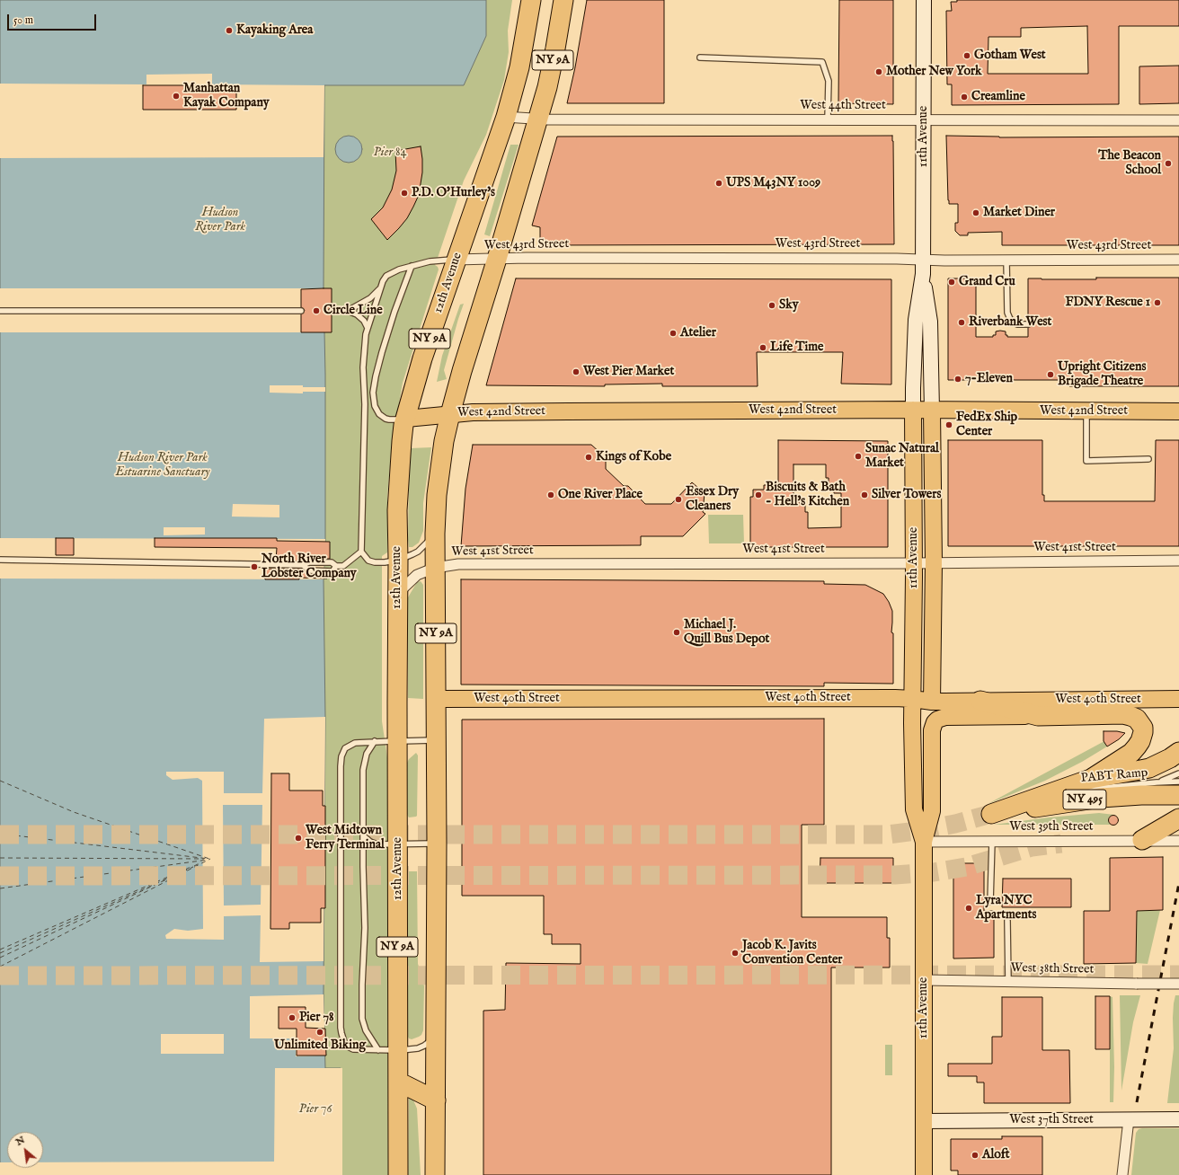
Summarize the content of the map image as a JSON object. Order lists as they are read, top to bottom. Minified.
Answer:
{"streets":{"highway":["NY 9A","12th Avenue","NY 495"],"main road":["11th Avenue","West 42nd Street","West 40th Street","West 37th Street"],"street":["West 44th Street","West 43rd Street","West 41st Street","West 39th Street","West 38th Street"],"lane":["PABT Ramp"]},"crossings":[["NY 9A","West 44th Street"],["NY 9A","West 43rd Street"],["NY 9A","West 42nd Street"],["NY 9A","West 41st Street"],["NY 9A","West 40th Street"],["West 44th Street","11th Avenue"],["West 44th Street","12th Avenue"],["11th Avenue","West 43rd Street"],["11th Avenue","West 42nd Street"],["11th Avenue","West 41st Street"],["11th Avenue","West 40th Street"],["11th Avenue","West 39th Street"],["11th Avenue","West 38th Street"],["11th Avenue","West 37th Street"],["West 43rd Street","12th Avenue"],["12th Avenue","West 42nd Street"],["12th Avenue","West 41st Street"],["PABT Ramp","NY 495"]],"parks":["Pier 84","Hudson River Park","Hudson River Park Estuarine Sanctuary","Pier 76"],"places":["Kayaking Area","Gotham West","Mother New York","Manhattan Kayak Company","Creamline","The Beacon School","UPS M43NY 1009","P.D. O'Hurley's","Market Diner","Grand Cru","FDNY Rescue 1","Sky","Circle Line","Riverbank West","Atelier","Life Time","West Pier Market","Upright Citizens Brigade Theatre","7-Eleven","FedEx Ship Center","Sunac Natural Market","Kings of Kobe","One River Place","Biscuits & Bath - Hell's Kitchen","Silver Towers","Essex Dry Cleaners","North River Lobster Company","Michael J. Quill Bus Depot","West Midtown Ferry Terminal","Lyra NYC Apartments","Jacob K. Javits Convention Center","Pier 78","Unlimited Biking","Aloft"],"scale_bar":"50 m","north":"top left"}
